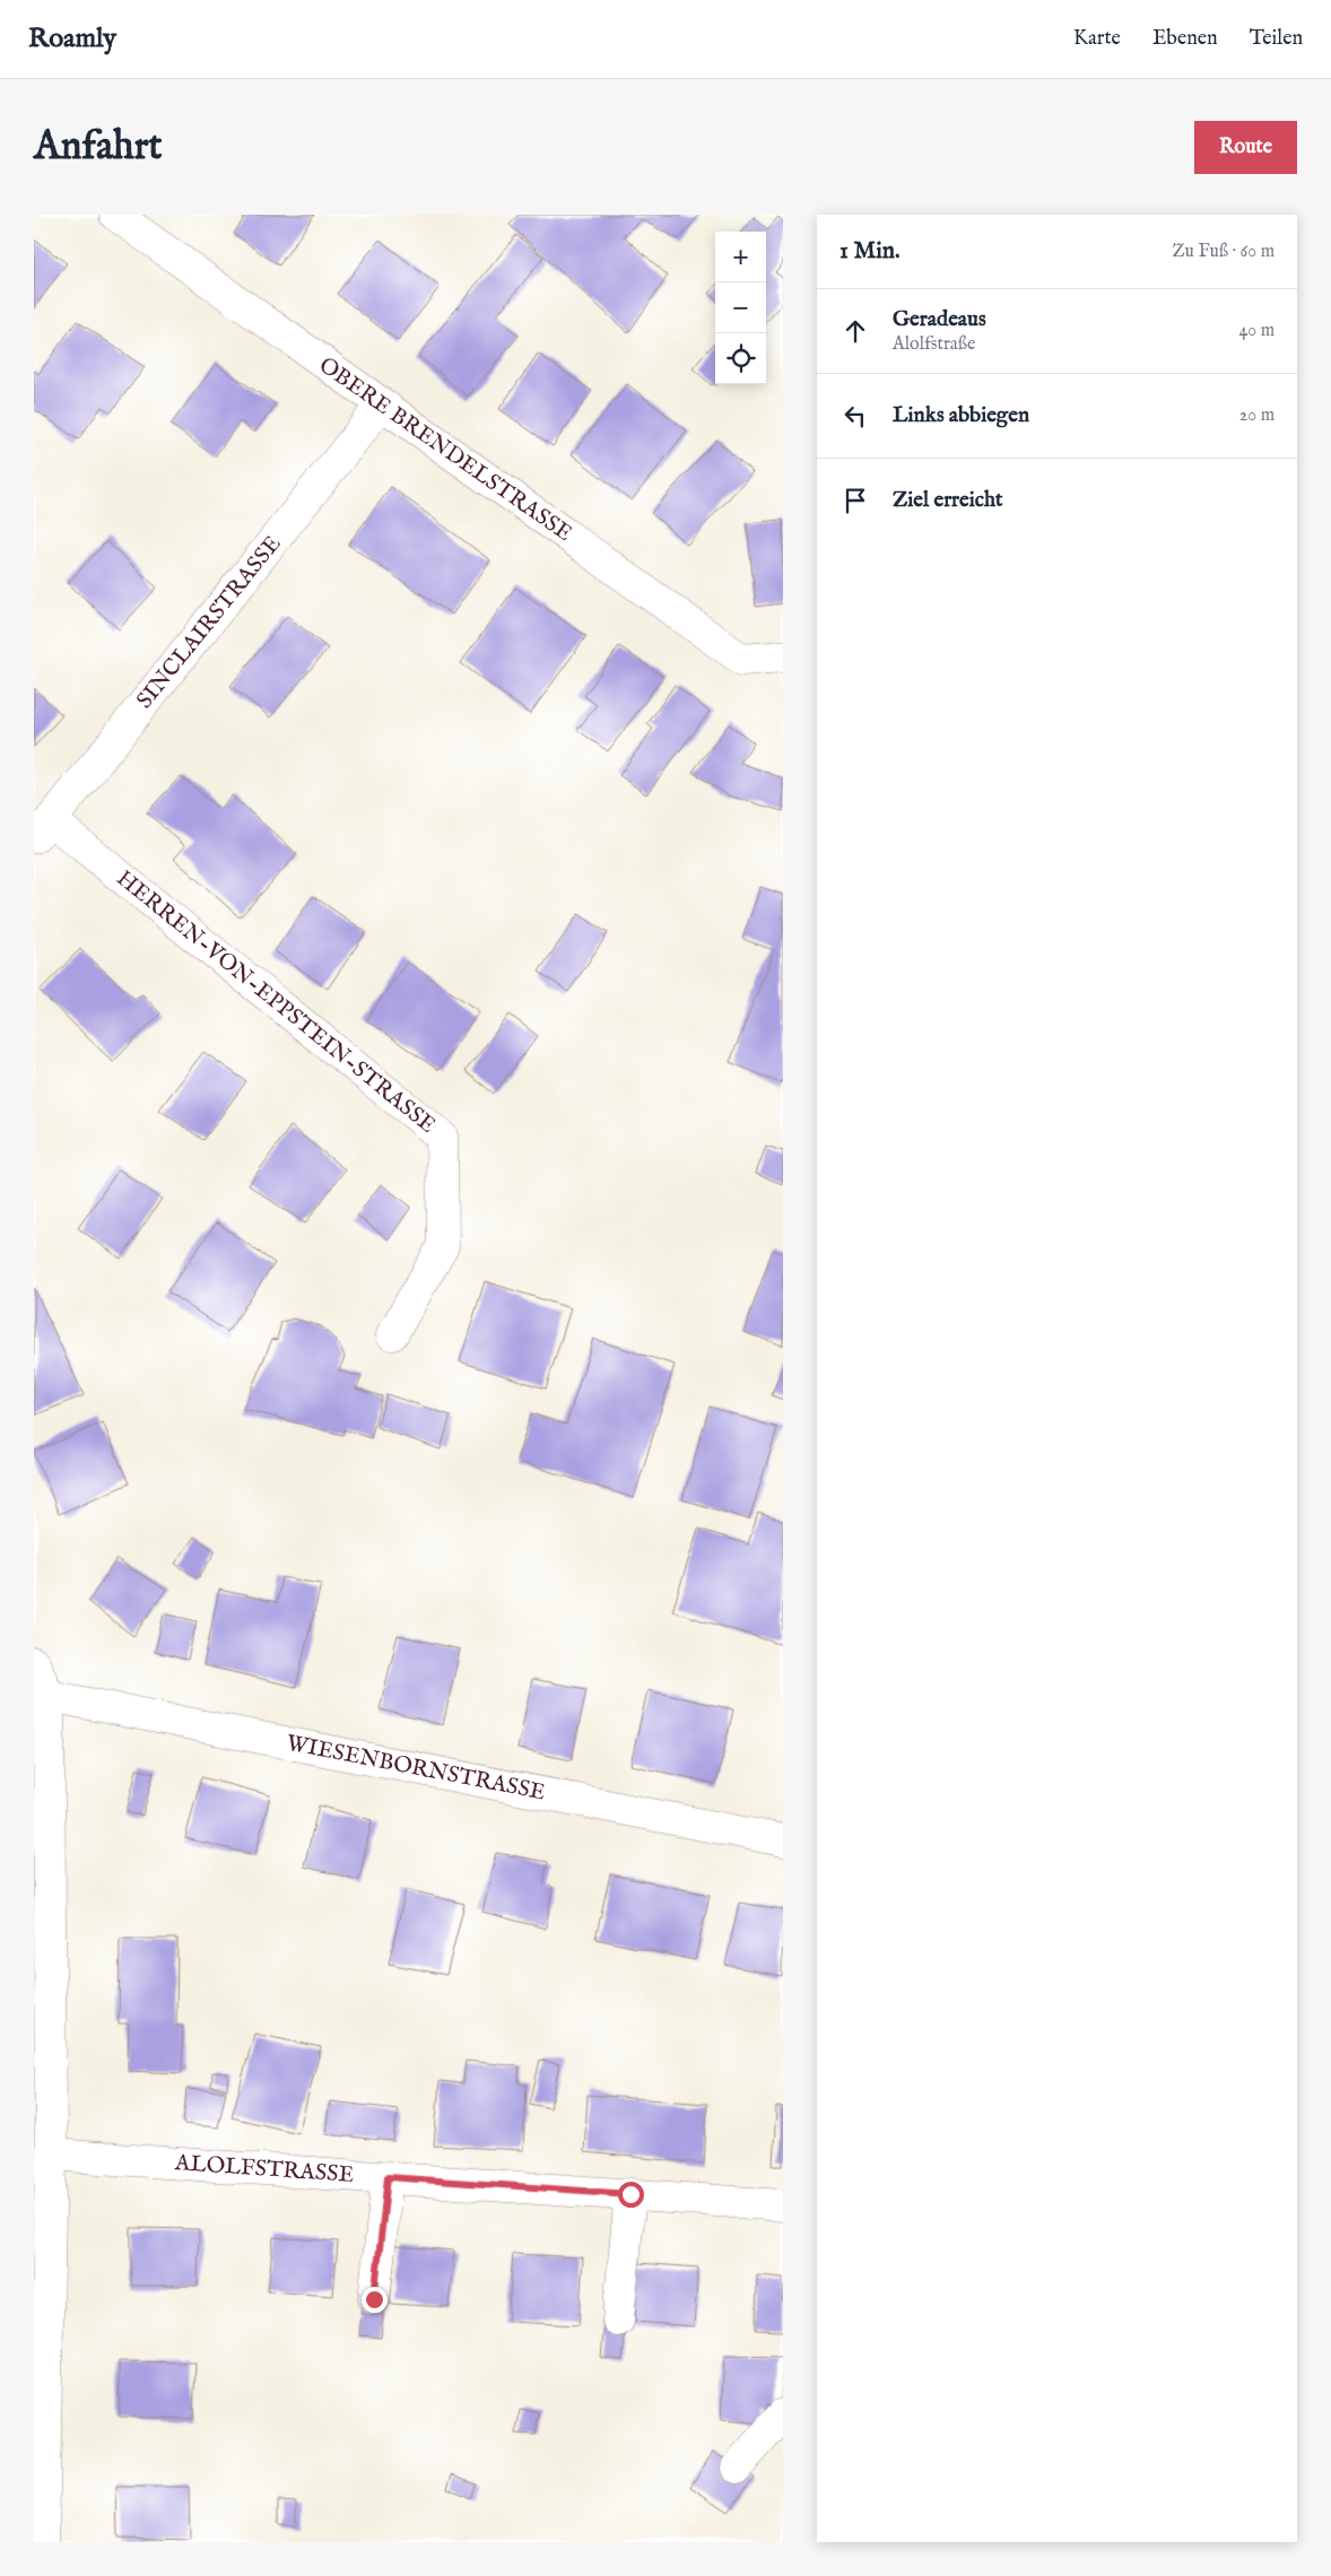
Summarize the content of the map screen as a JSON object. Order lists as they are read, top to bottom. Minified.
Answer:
{"streets":{"street":["OBERE BRENDELSTRASSE","SINCLAIRSTRASSE","HERREN-VON-EPPSTEIN-STRASSE","WIESENBORNSTRASSE","ALOLFSTRASSE"]},"crossings":[["OBERE BRENDELSTRASSE","SINCLAIRSTRASSE"],["SINCLAIRSTRASSE","HERREN-VON-EPPSTEIN-STRASSE"]],"page":{"header":"Roamly","nav":["Karte","Ebenen","Teilen"],"buttons":"Route","title":"Anfahrt","heading":["1 Min.","Zu Fuß · 60 m"],"map_buttons":["+","−"],"list":[["Geradeaus","Alolfstraße","40 m"],["Links abbiegen","20 m"],"Ziel erreicht"]}}
